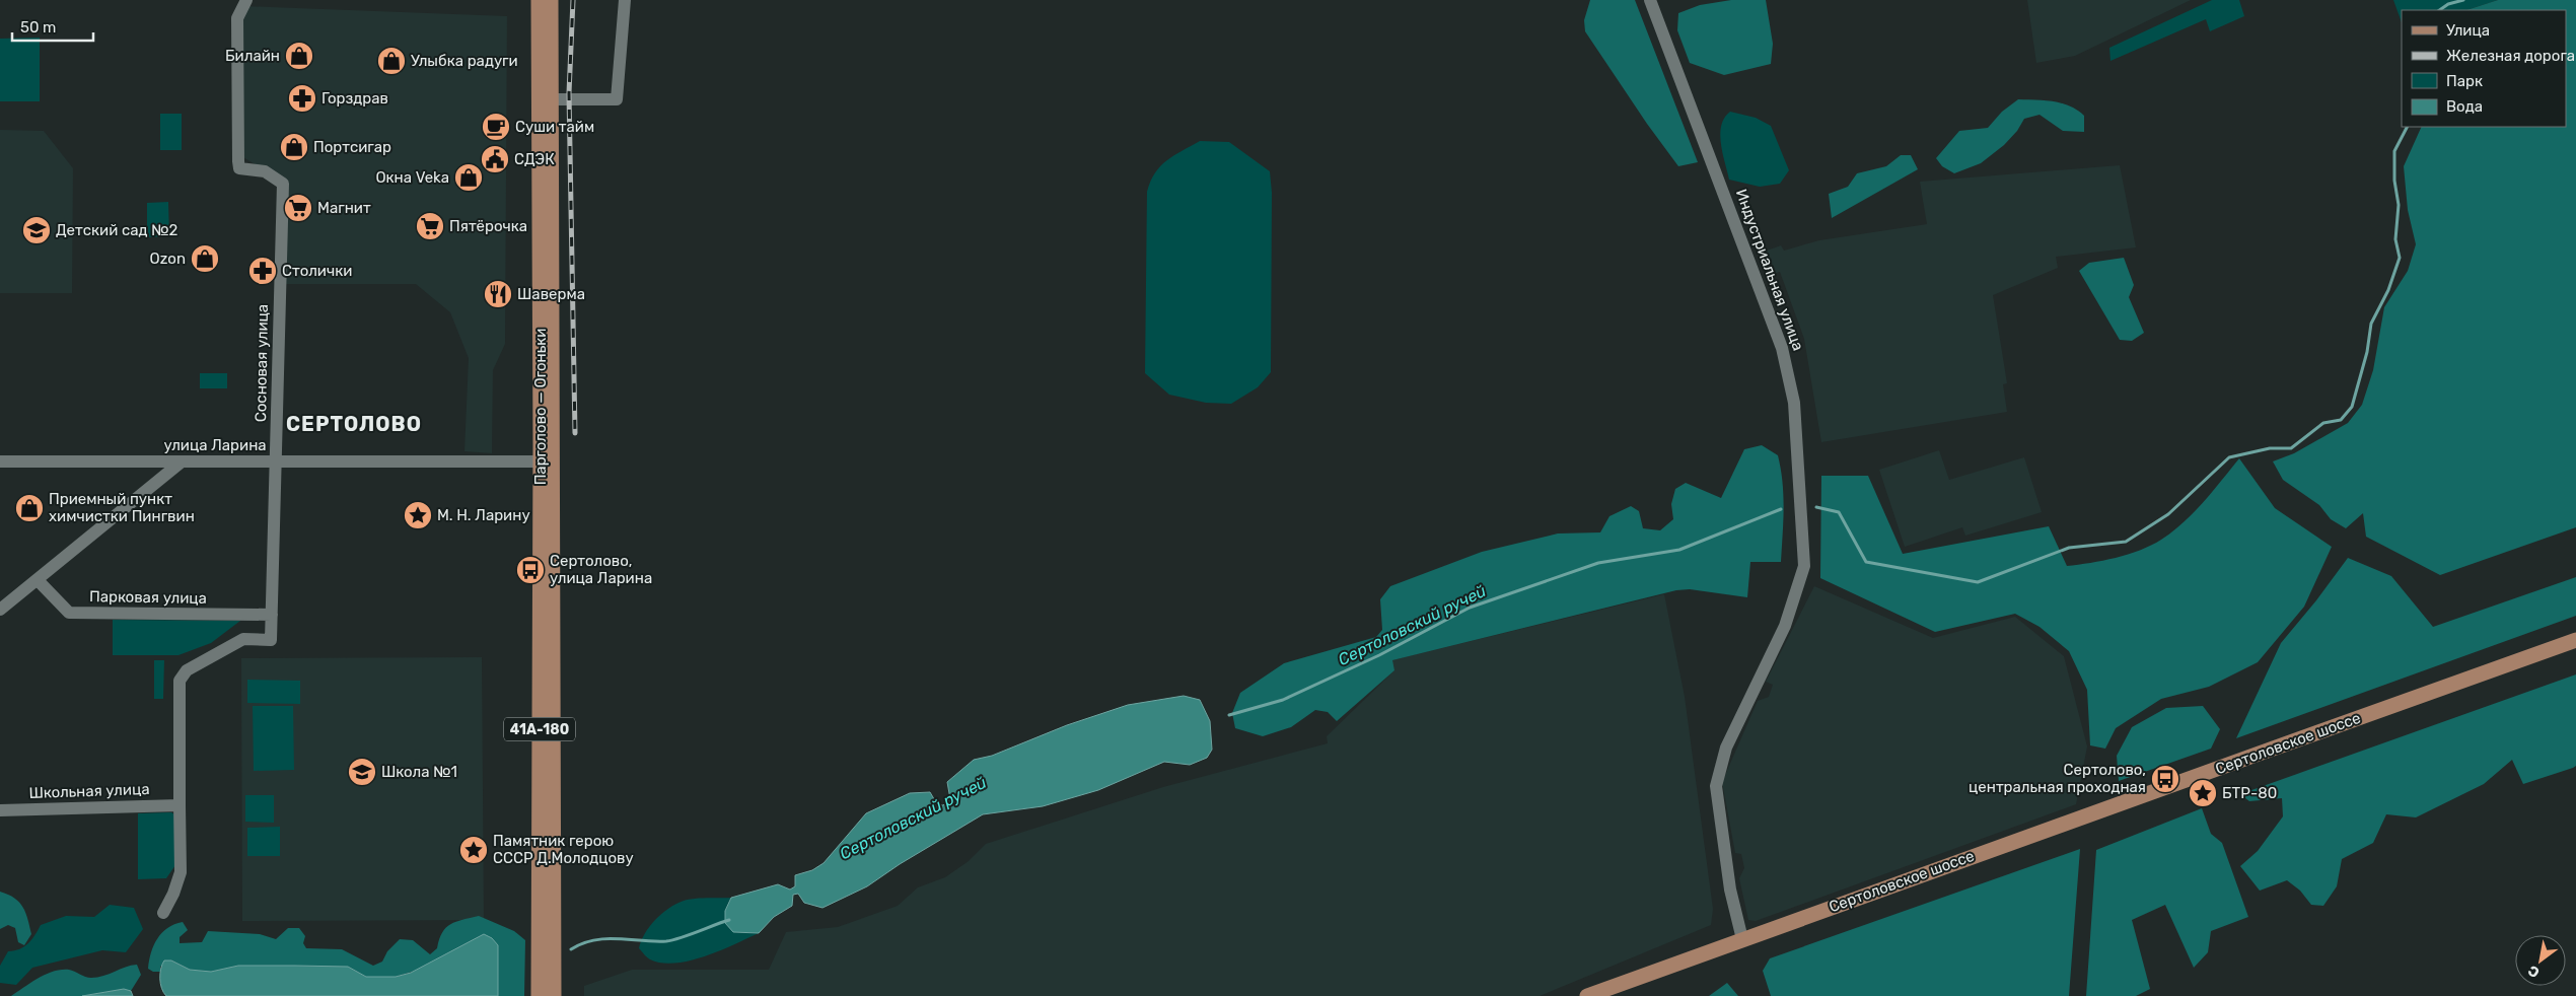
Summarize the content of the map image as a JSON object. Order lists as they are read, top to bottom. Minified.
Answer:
{"streets":{"main road":["Парголово — Огоньки","41А-180","Сертоловское шоссе"],"street":["Индустриальная улица","Сосновая улица","улица Ларина","Парковая улица","Школьная улица"]},"crossings":[["Индустриальная улица","Сертоловское шоссе"],["Сосновая улица","улица Ларина"],["Сосновая улица","Парковая улица"],["Сосновая улица","Школьная улица"],["Парголово — Огоньки","улица Ларина"]],"districts":["СЕРТОЛОВО"],"water":["Сертоловский ручей"],"places":{"shop":["Билайн","Улыбка радуги","Портсигар","Окна Veka","Ozon","Приемный пункт химчистки Пингвин"],"pharmacy":["Горздрав","Столички"],"cafe":["Суши тайм"],"public building":["СДЭК"],"supermarket":["Магнит","Пятёрочка"],"school or university":["Детский сад №2","Школа №1"],"restaurant":["Шаверма"],"place":["М. Н. Ларину","БТР-80","Памятник герою СССР Д.Молодцову"],"bus stop":["Сертолово, улица Ларина","Сертолово, центральная проходная"]},"legend":["Улица","Железная дорога","Парк","Вода"],"scale_bar":"50 m","north":"bottom left"}
